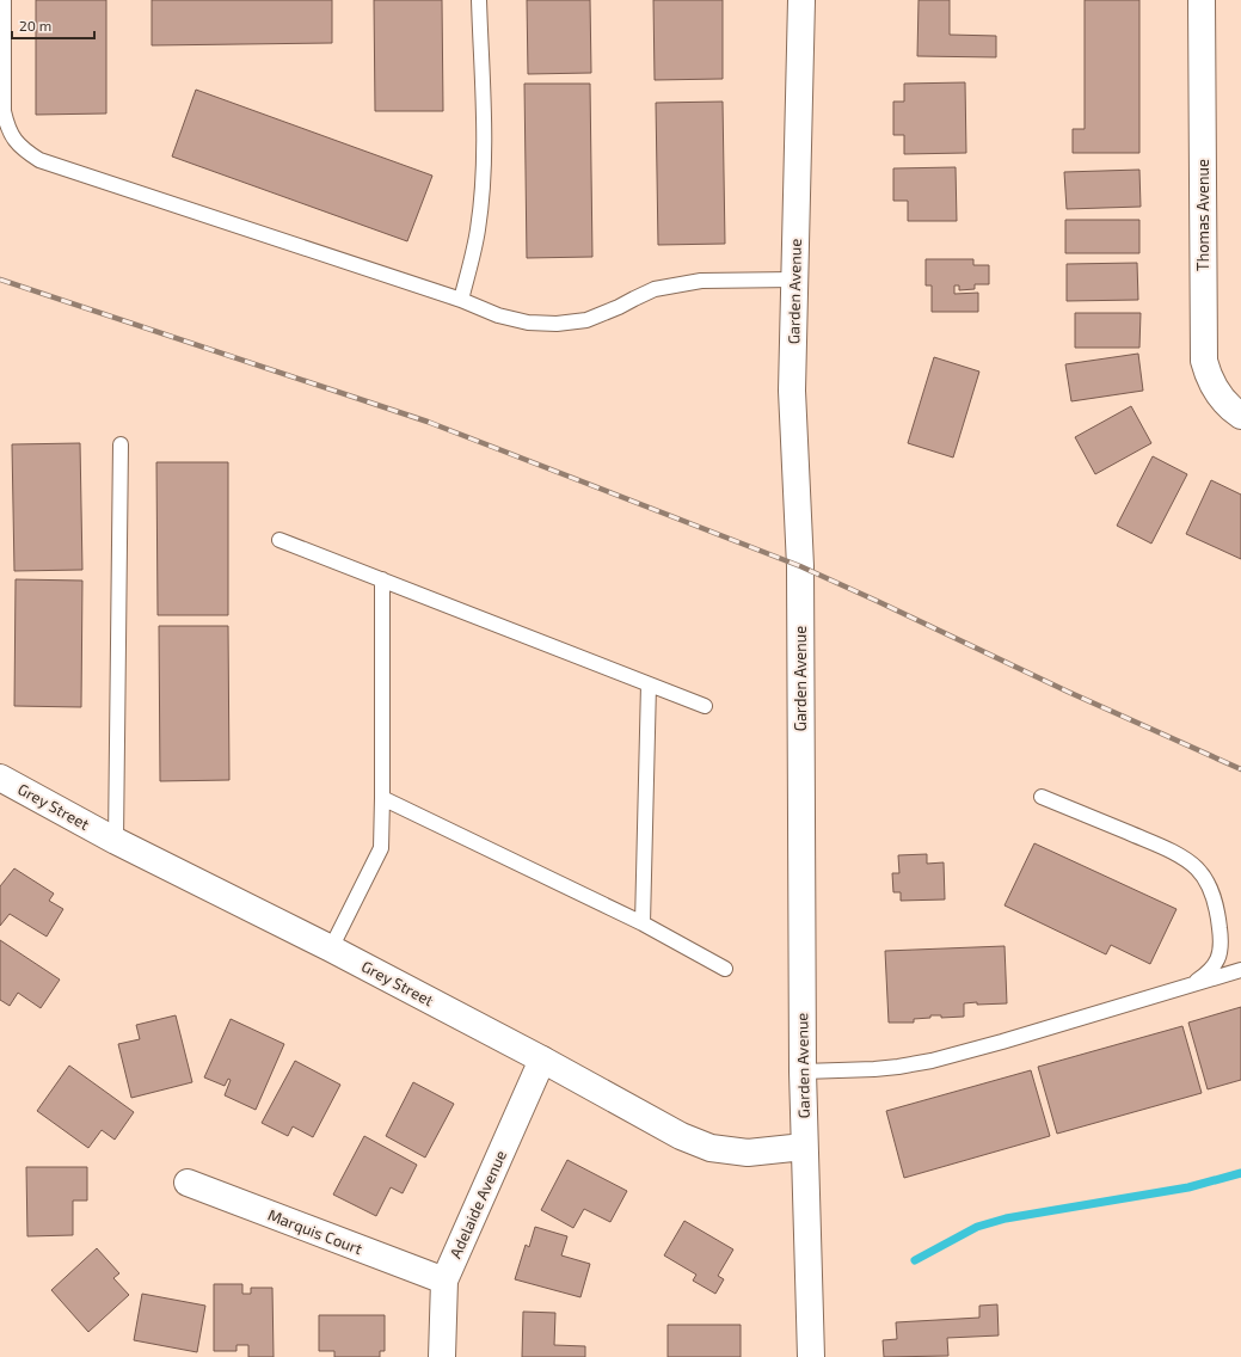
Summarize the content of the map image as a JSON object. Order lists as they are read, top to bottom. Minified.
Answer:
{"streets":{"street":["Thomas Avenue","Garden Avenue","Grey Street","Adelaide Avenue","Marquis Court"]},"crossings":[["Garden Avenue","Grey Street"],["Grey Street","Adelaide Avenue"],["Adelaide Avenue","Marquis Court"]],"scale_bar":"20 m"}
